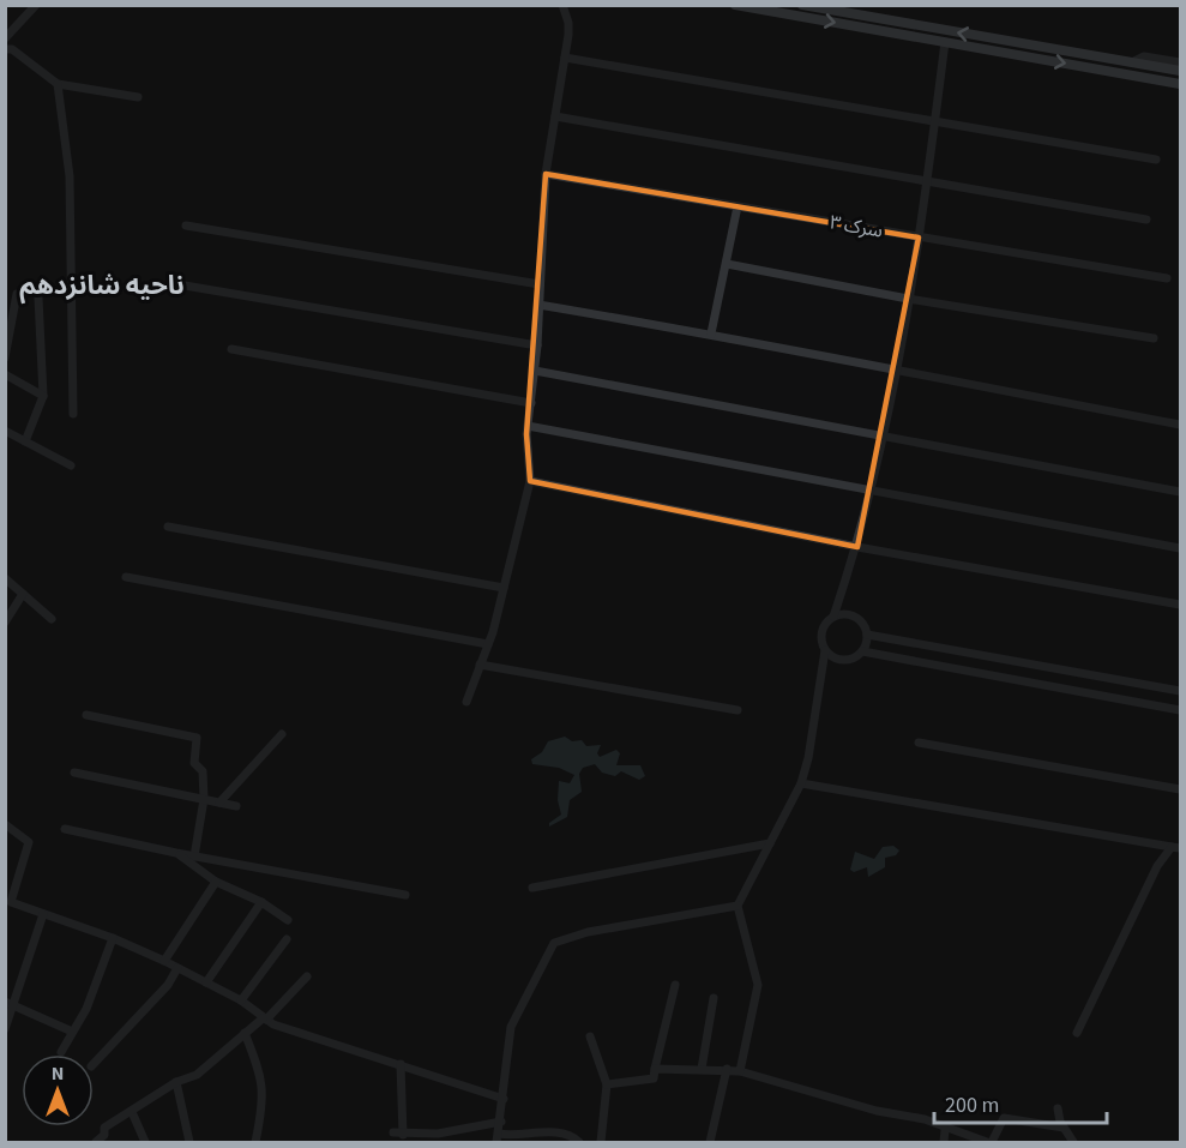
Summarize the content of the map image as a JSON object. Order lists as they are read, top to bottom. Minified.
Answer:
{"streets":{"street":["سرک ۳"]},"districts":["ناحیه شانزدهم"],"scale_bar":"200 m","north":"top"}
